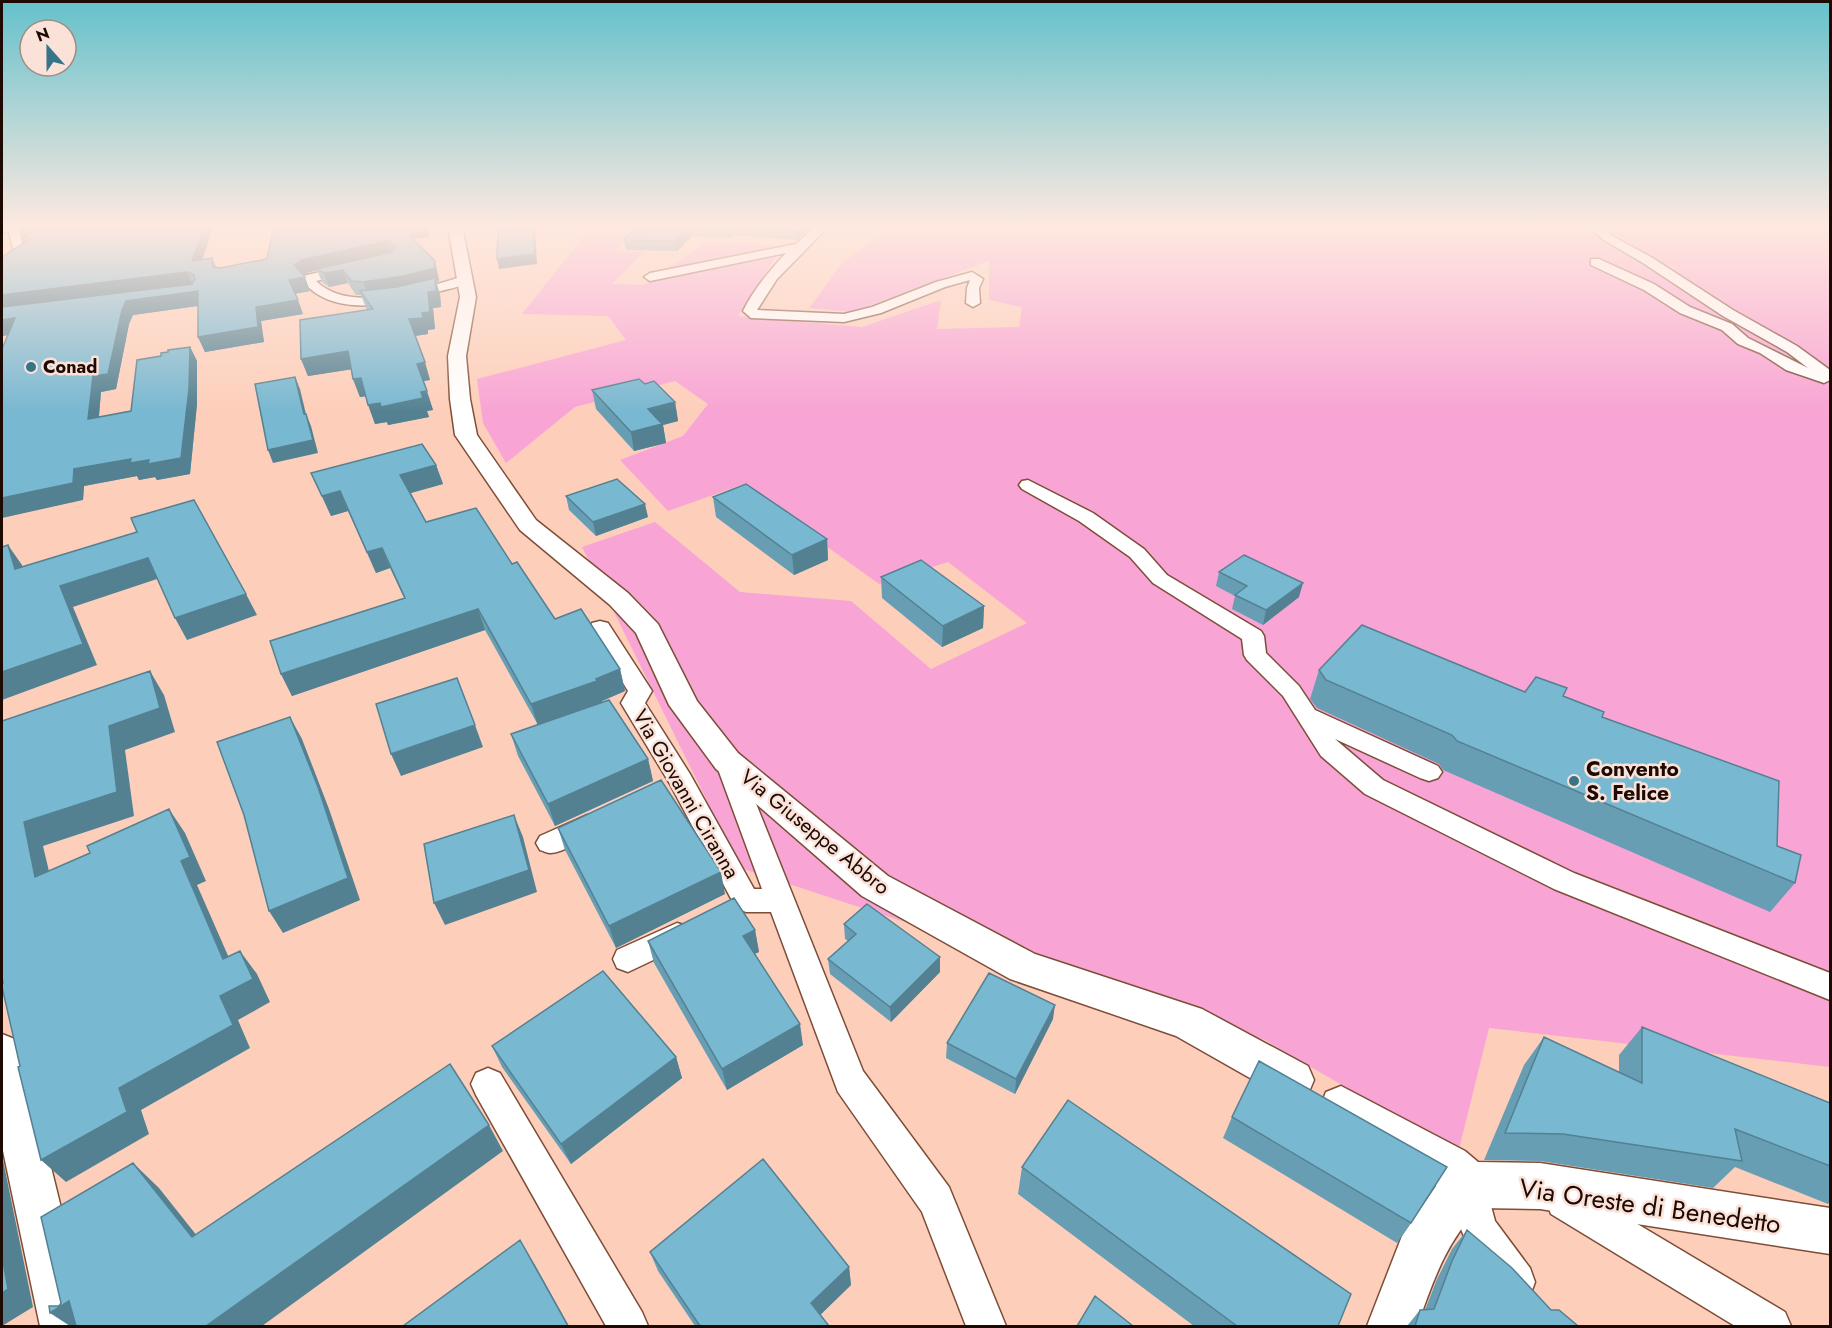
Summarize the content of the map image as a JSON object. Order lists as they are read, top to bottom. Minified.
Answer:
{"streets":{"street":["Via Giovanni Ciranna","Via Giuseppe Abbro","Via Oreste di Benedetto"]},"crossings":[["Via Giuseppe Abbro","Via Oreste di Benedetto"]],"places":["Conad","Convento S. Felice"],"north":"top"}
